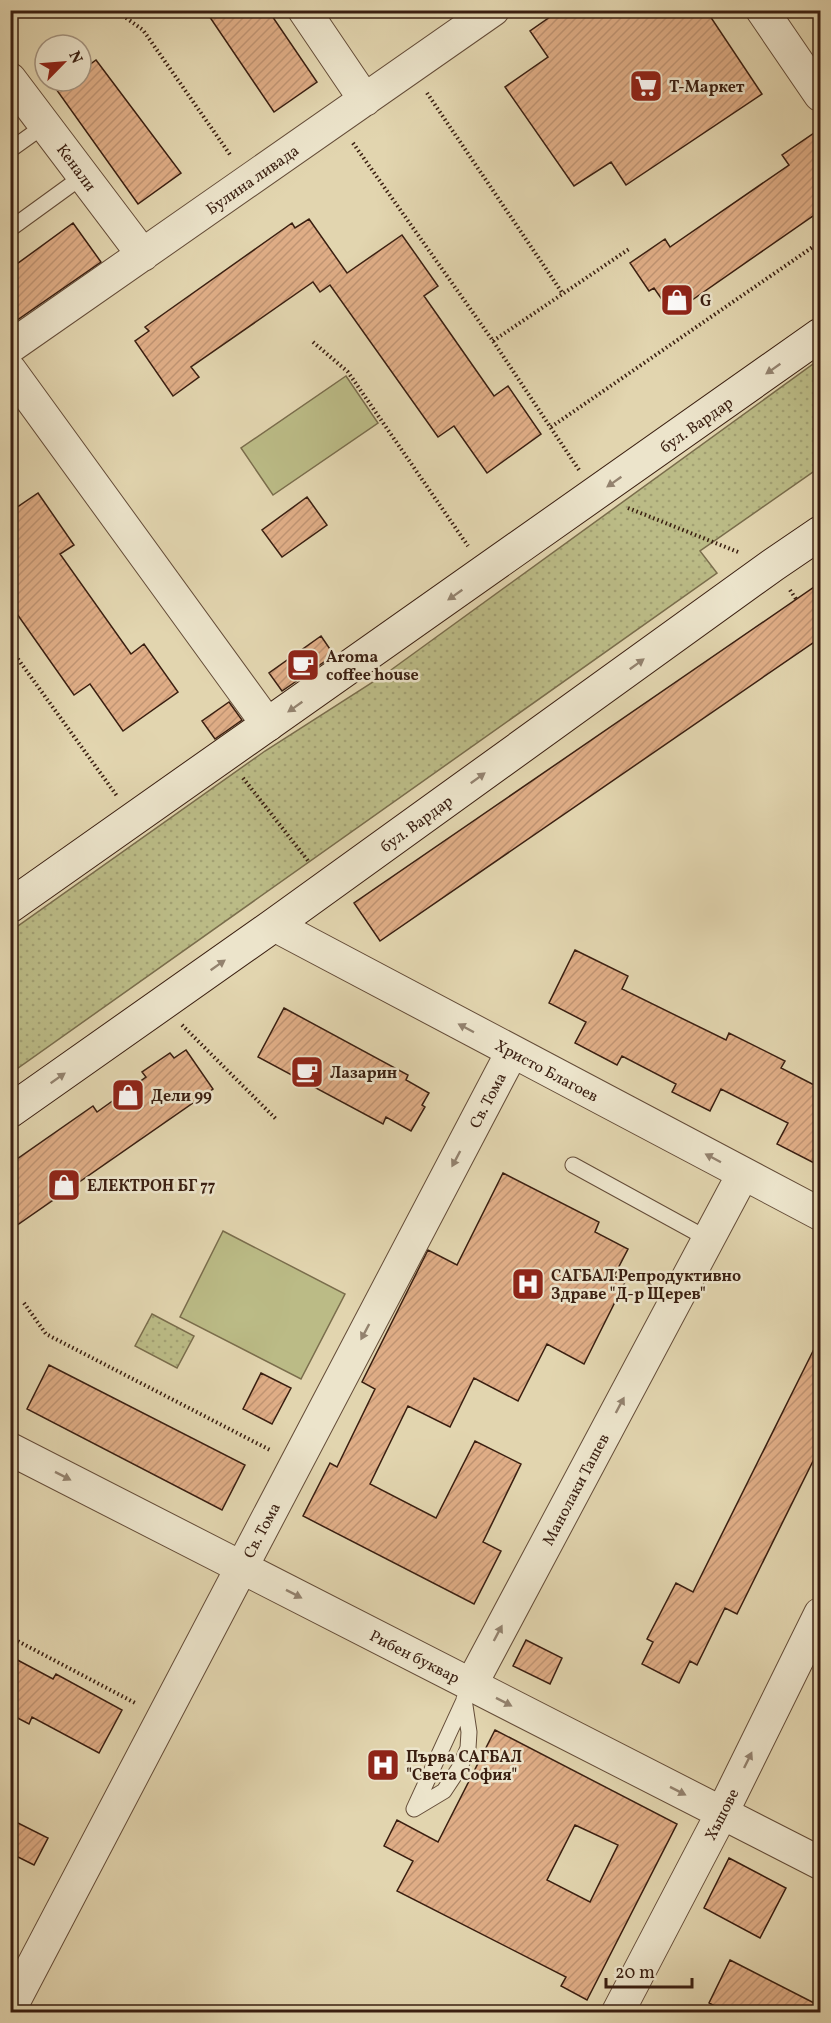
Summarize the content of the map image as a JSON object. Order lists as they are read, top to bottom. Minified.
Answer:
{"streets":{"street":["Кенали","Булина ливада","бул. Вардар","Христо Благоев","Св. Тома","Манолаки Ташев","Рибен буквар","Хъшове"]},"crossings":[["Кенали","Булина ливада"],["бул. Вардар","Христо Благоев"],["Христо Благоев","Св. Тома"],["Христо Благоев","Манолаки Ташев"],["Св. Тома","Рибен буквар"],["Манолаки Ташев","Рибен буквар"],["Рибен буквар","Хъшове"]],"one_way":["Христо Благоев","Св. Тома","Манолаки Ташев","Рибен буквар","Хъшове"],"places":{"supermarket":["Т-Маркет"],"shop":["G","Дели 99","ЕЛЕКТРОН БГ 77"],"cafe":["Aroma coffee house","Лазарин"],"hospital":["САГБАЛ Репродуктивно Здраве \"Д-р Щерев\"","Първа САГБАЛ \"Света София\""]},"scale_bar":"20 m","north":"top right"}
